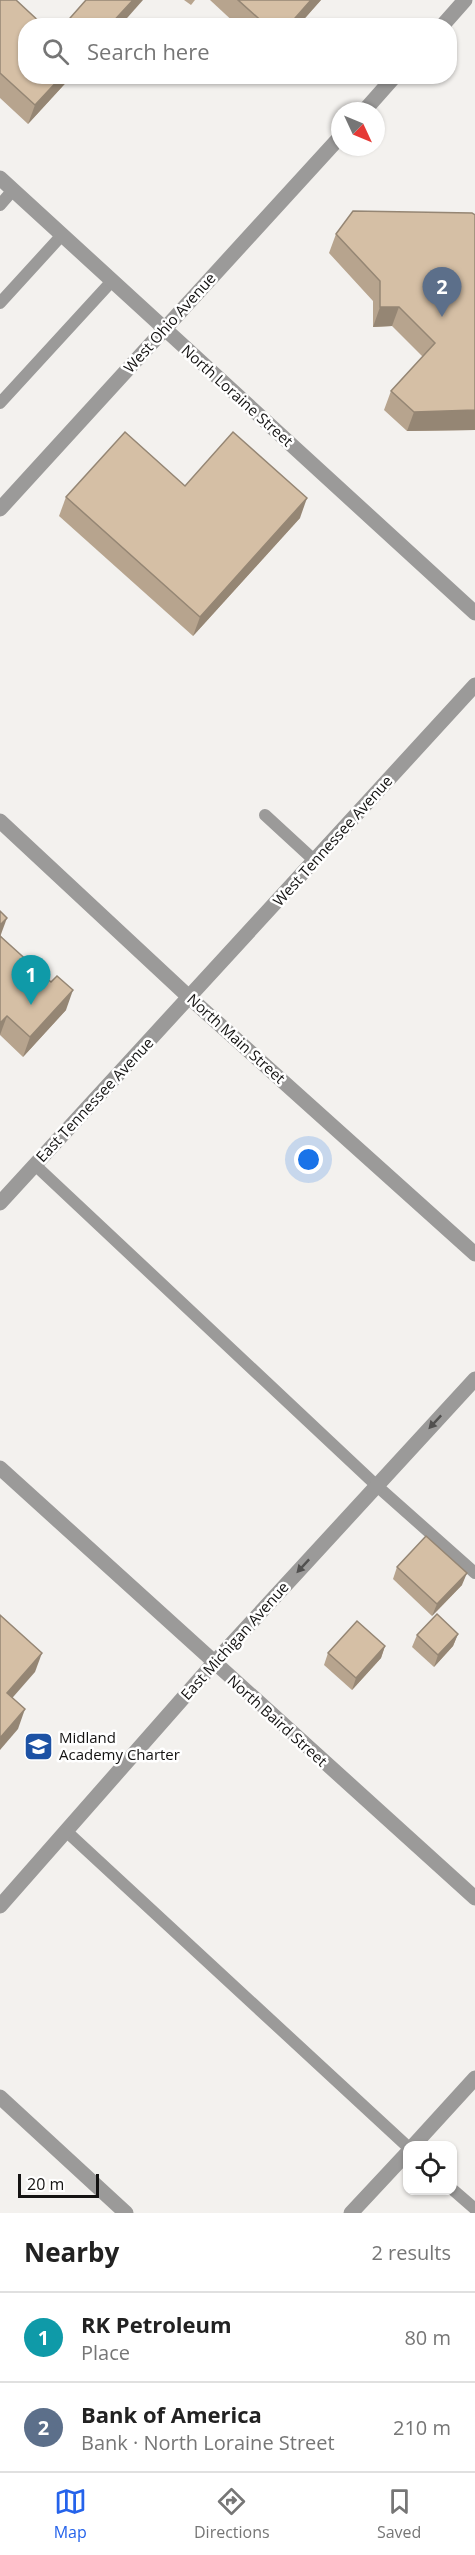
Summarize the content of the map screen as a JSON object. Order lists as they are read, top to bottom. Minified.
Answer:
{"streets":{"street":["West Ohio Avenue","North Loraine Street","West Tennessee Avenue","North Main Street","East Tennessee Avenue","East Michigan Avenue","North Baird Street"]},"crossings":[["West Ohio Avenue","North Loraine Street"],["West Tennessee Avenue","North Main Street"],["West Tennessee Avenue","East Tennessee Avenue"],["North Main Street","East Tennessee Avenue"],["East Michigan Avenue","North Baird Street"]],"one_way":["East Michigan Avenue"],"places":{"school or university":["Midland Academy Charter"]},"scale_bar":"20 m","north":"bottom right","page":{"search":"Search here","pins":["2","1"],"scale":"20 m","heading":["Nearby","2 results"],"list":[{"mark":"1","name":"RK Petroleum","note":"Place","value":"80 m"},{"mark":"2","name":"Bank of America","note":"Bank · North Loraine Street","value":"210 m"}],"nav":["Map","Directions","Saved"]}}
